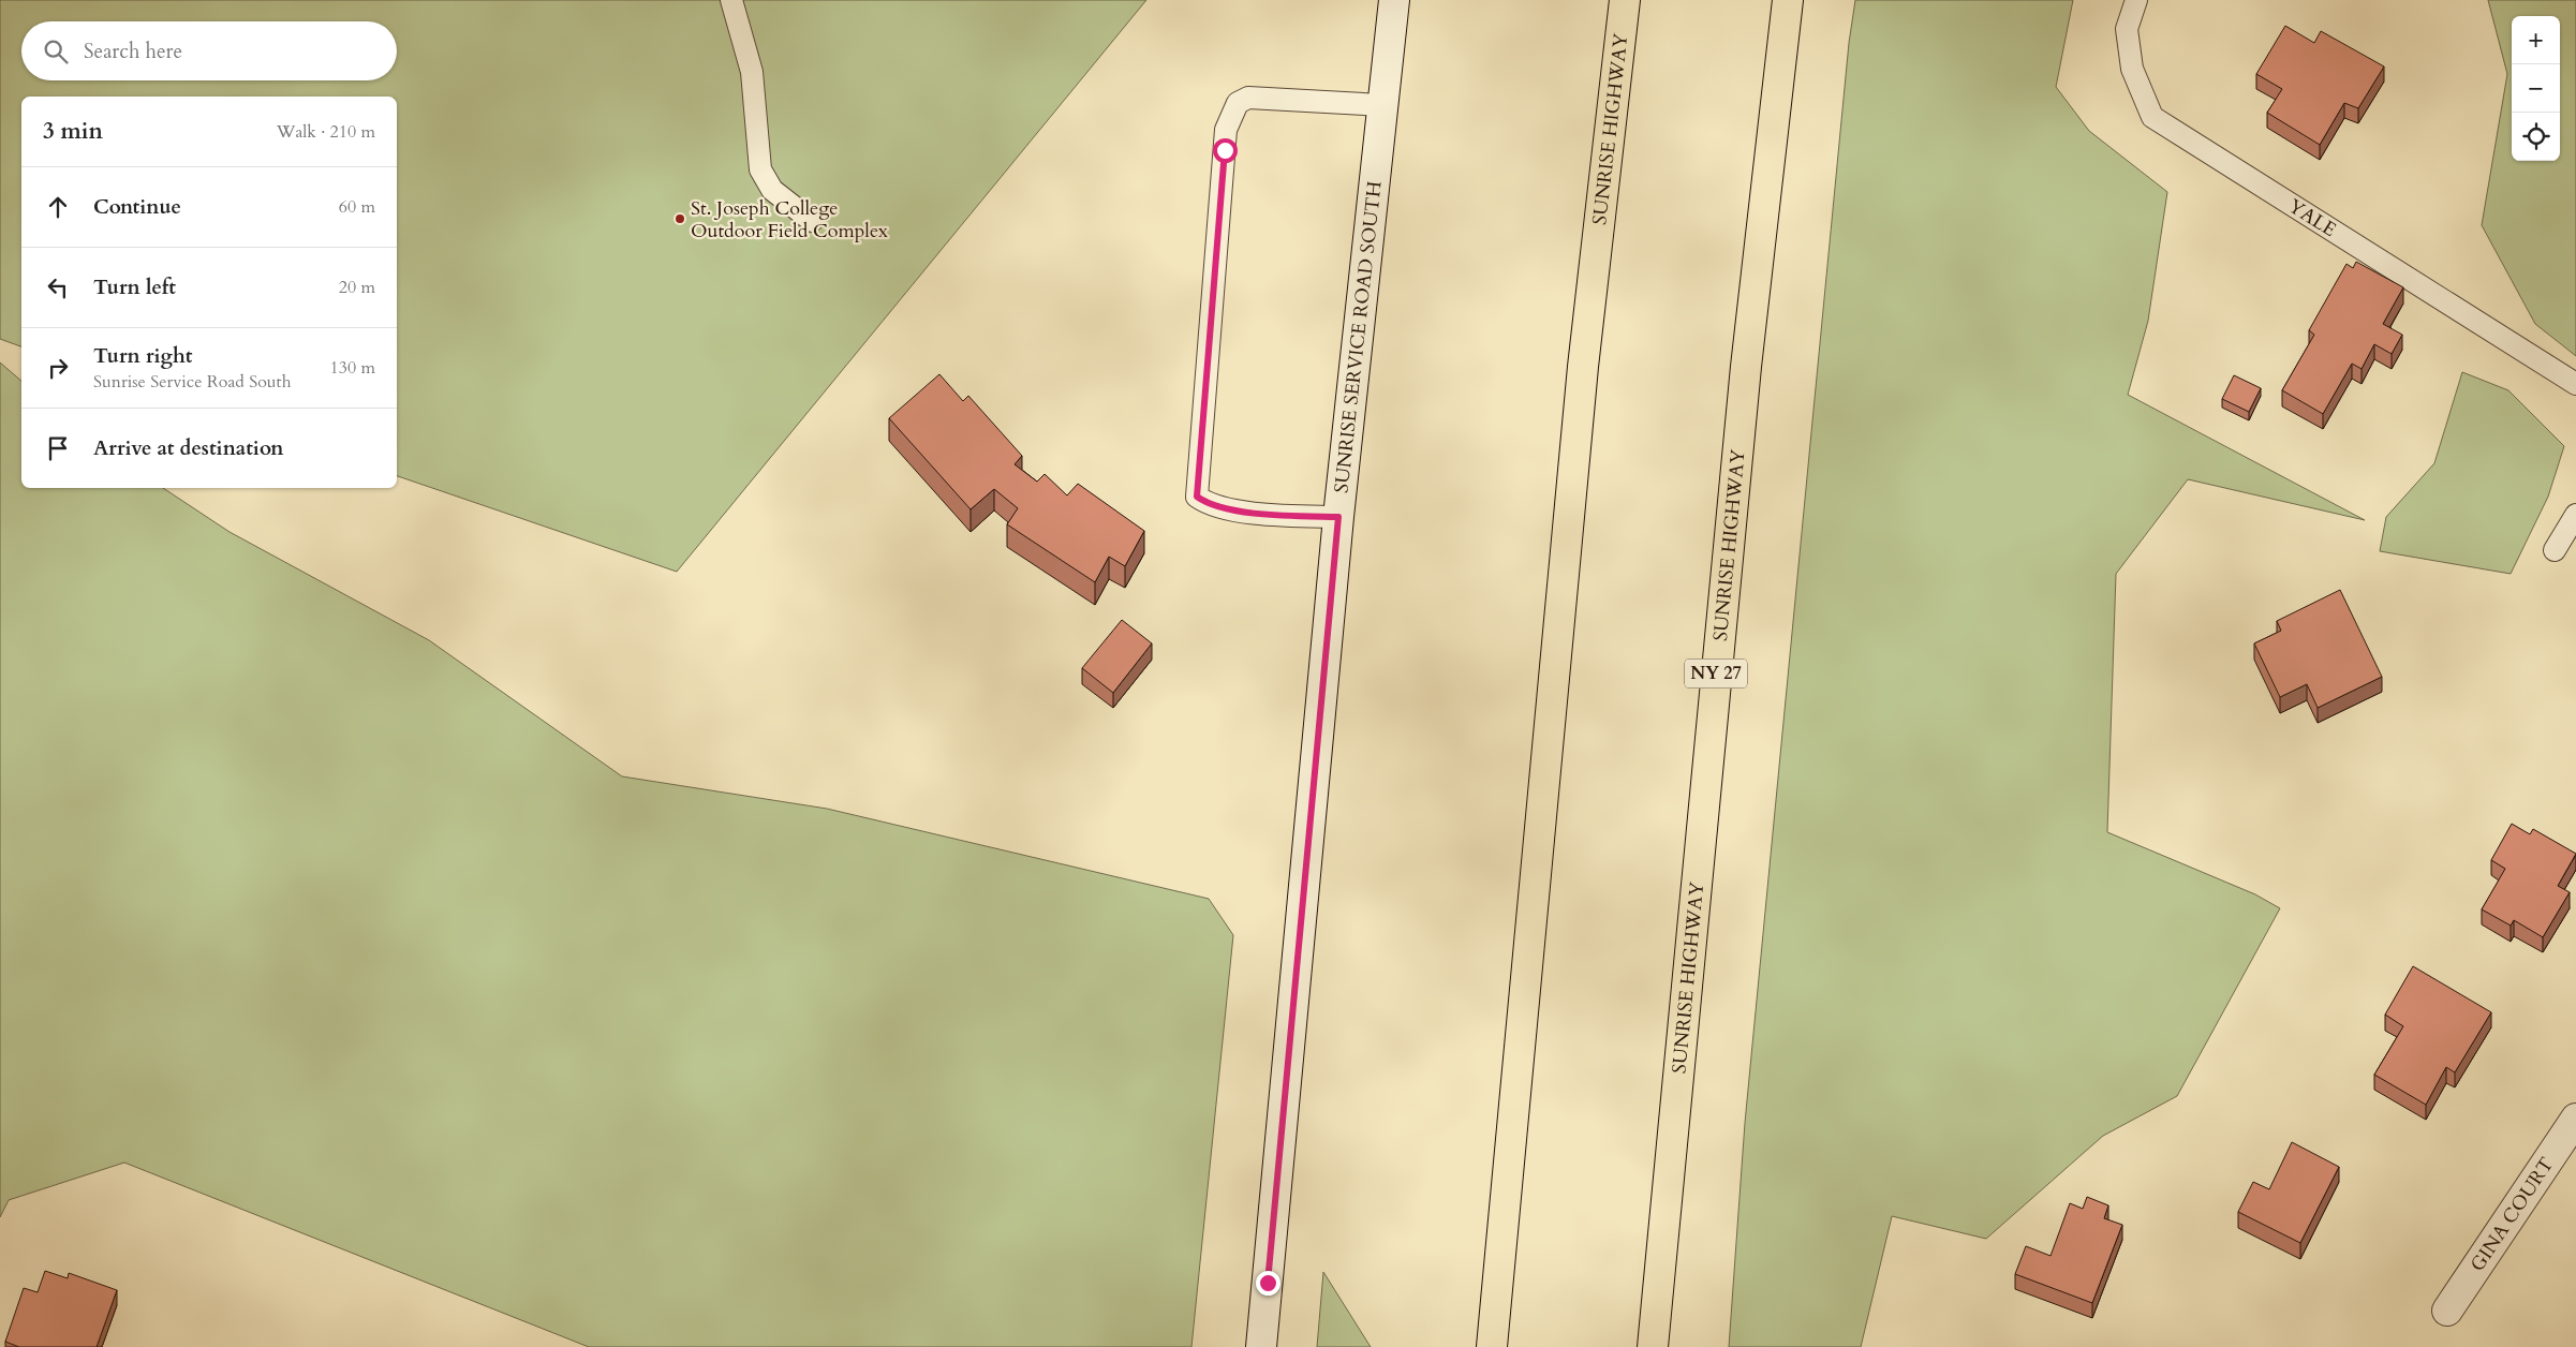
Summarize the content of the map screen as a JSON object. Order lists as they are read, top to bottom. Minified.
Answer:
{"streets":{"highway":["SUNRISE HIGHWAY","NY 27"],"main road":["SUNRISE SERVICE ROAD SOUTH","GINA COURT"],"lane":["YALE"]},"places":["St. Joseph College Outdoor Field Complex"],"page":{"map_buttons":["+","−"],"search":"Search here","heading":["3 min","Walk · 210 m"],"list":[["Continue","60 m"],["Turn left","20 m"],["Turn right","Sunrise Service Road South","130 m"],"Arrive at destination"]}}
